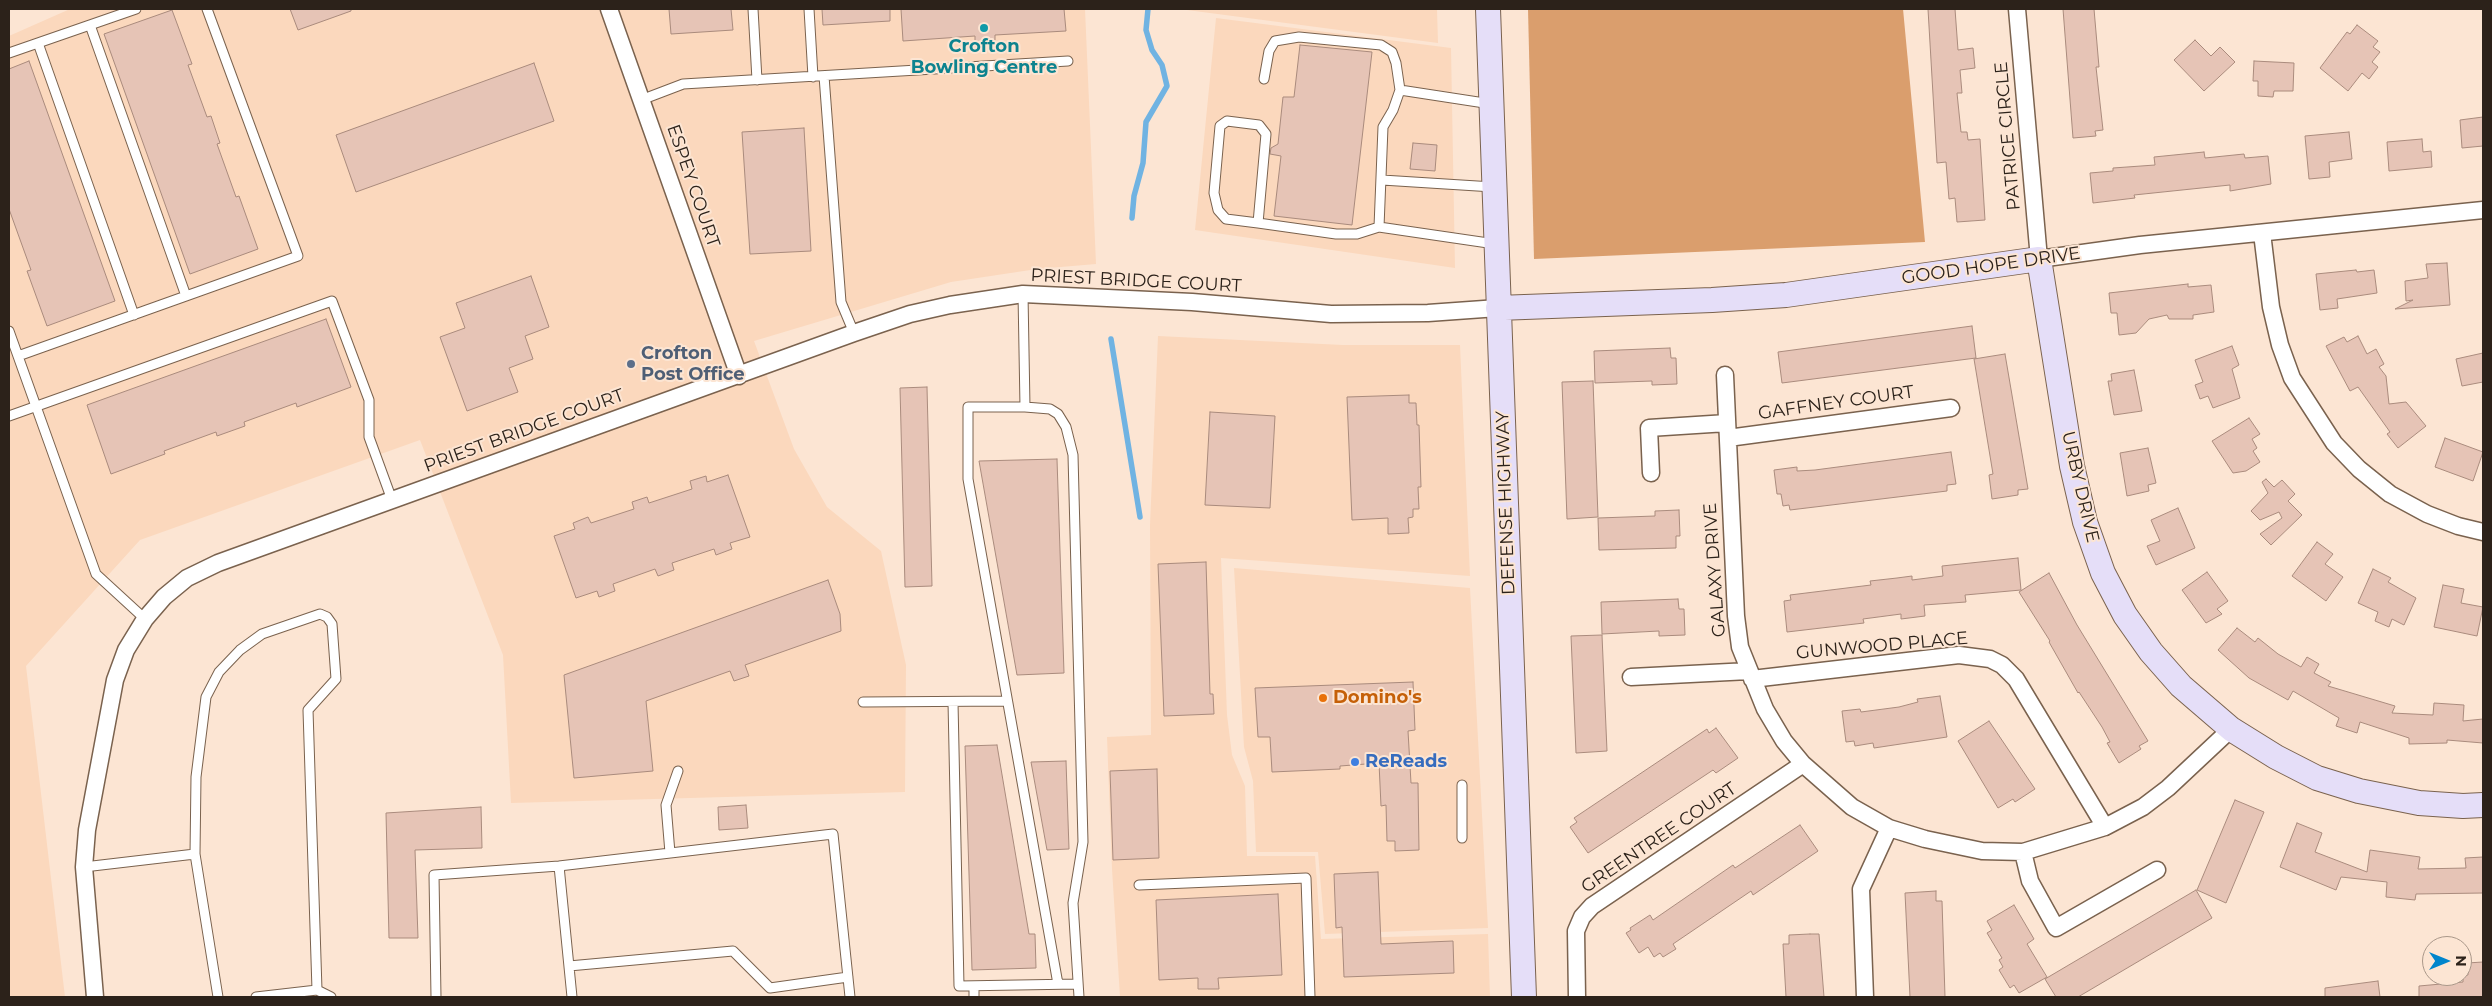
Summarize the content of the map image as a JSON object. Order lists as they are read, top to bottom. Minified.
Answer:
{"streets":{"street":["PATRICE CIRCLE","ESPEY COURT","GOOD HOPE DRIVE","PRIEST BRIDGE COURT","GAFFNEY COURT","URBY DRIVE","DEFENSE HIGHWAY","GALAXY DRIVE","GUNWOOD PLACE","GREENTREE COURT"]},"crossings":[["PATRICE CIRCLE","GOOD HOPE DRIVE"],["PATRICE CIRCLE","URBY DRIVE"],["ESPEY COURT","PRIEST BRIDGE COURT"],["GOOD HOPE DRIVE","PRIEST BRIDGE COURT"],["GOOD HOPE DRIVE","URBY DRIVE"],["GOOD HOPE DRIVE","DEFENSE HIGHWAY"],["PRIEST BRIDGE COURT","DEFENSE HIGHWAY"],["GAFFNEY COURT","GALAXY DRIVE"],["URBY DRIVE","GALAXY DRIVE"],["GALAXY DRIVE","GUNWOOD PLACE"],["GALAXY DRIVE","GREENTREE COURT"]],"places":["Crofton Bowling Centre","Crofton Post Office","Domino's","ReReads"],"north":"right"}
